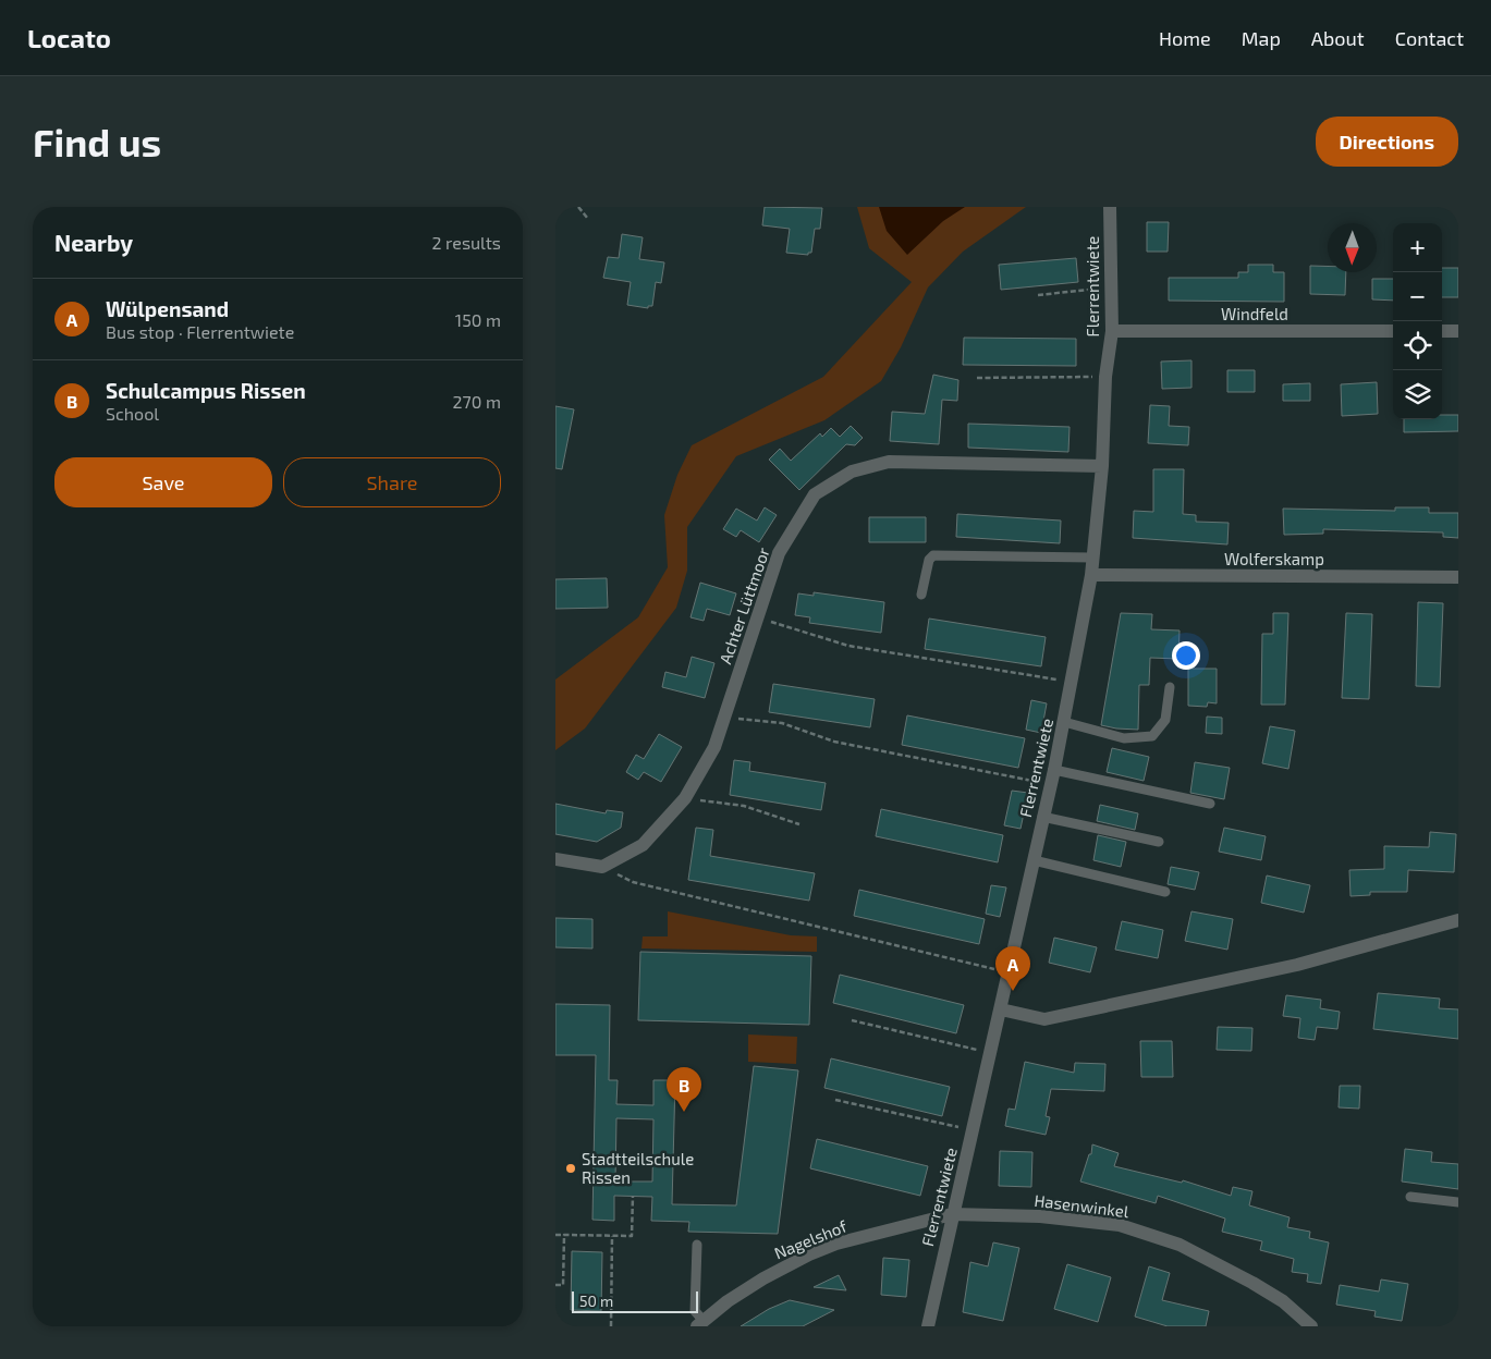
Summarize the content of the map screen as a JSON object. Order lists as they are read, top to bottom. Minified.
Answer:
{"streets":{"street":["Flerrentwiete","Windfeld","Wolferskamp","Achter Lüttmoor","Hasenwinkel","Nagelshof"]},"crossings":[["Flerrentwiete","Windfeld"],["Flerrentwiete","Wolferskamp"],["Flerrentwiete","Achter Lüttmoor"],["Flerrentwiete","Hasenwinkel"],["Flerrentwiete","Nagelshof"],["Hasenwinkel","Nagelshof"]],"places":["Stadtteilschule Rissen"],"scale_bar":"50 m","north":"bottom","page":{"header":"Locato","nav":["Home","Map","About","Contact"],"buttons":["Directions",["Save","Share"]],"title":"Find us","heading":["Nearby","2 results"],"map_buttons":["+","−"],"list":[{"mark":"A","name":"Wülpensand","note":"Bus stop · Flerrentwiete","value":"150 m"},{"mark":"B","name":"Schulcampus Rissen","note":"School","value":"270 m"}],"pins":["A","B"],"scale":"50 m"}}
